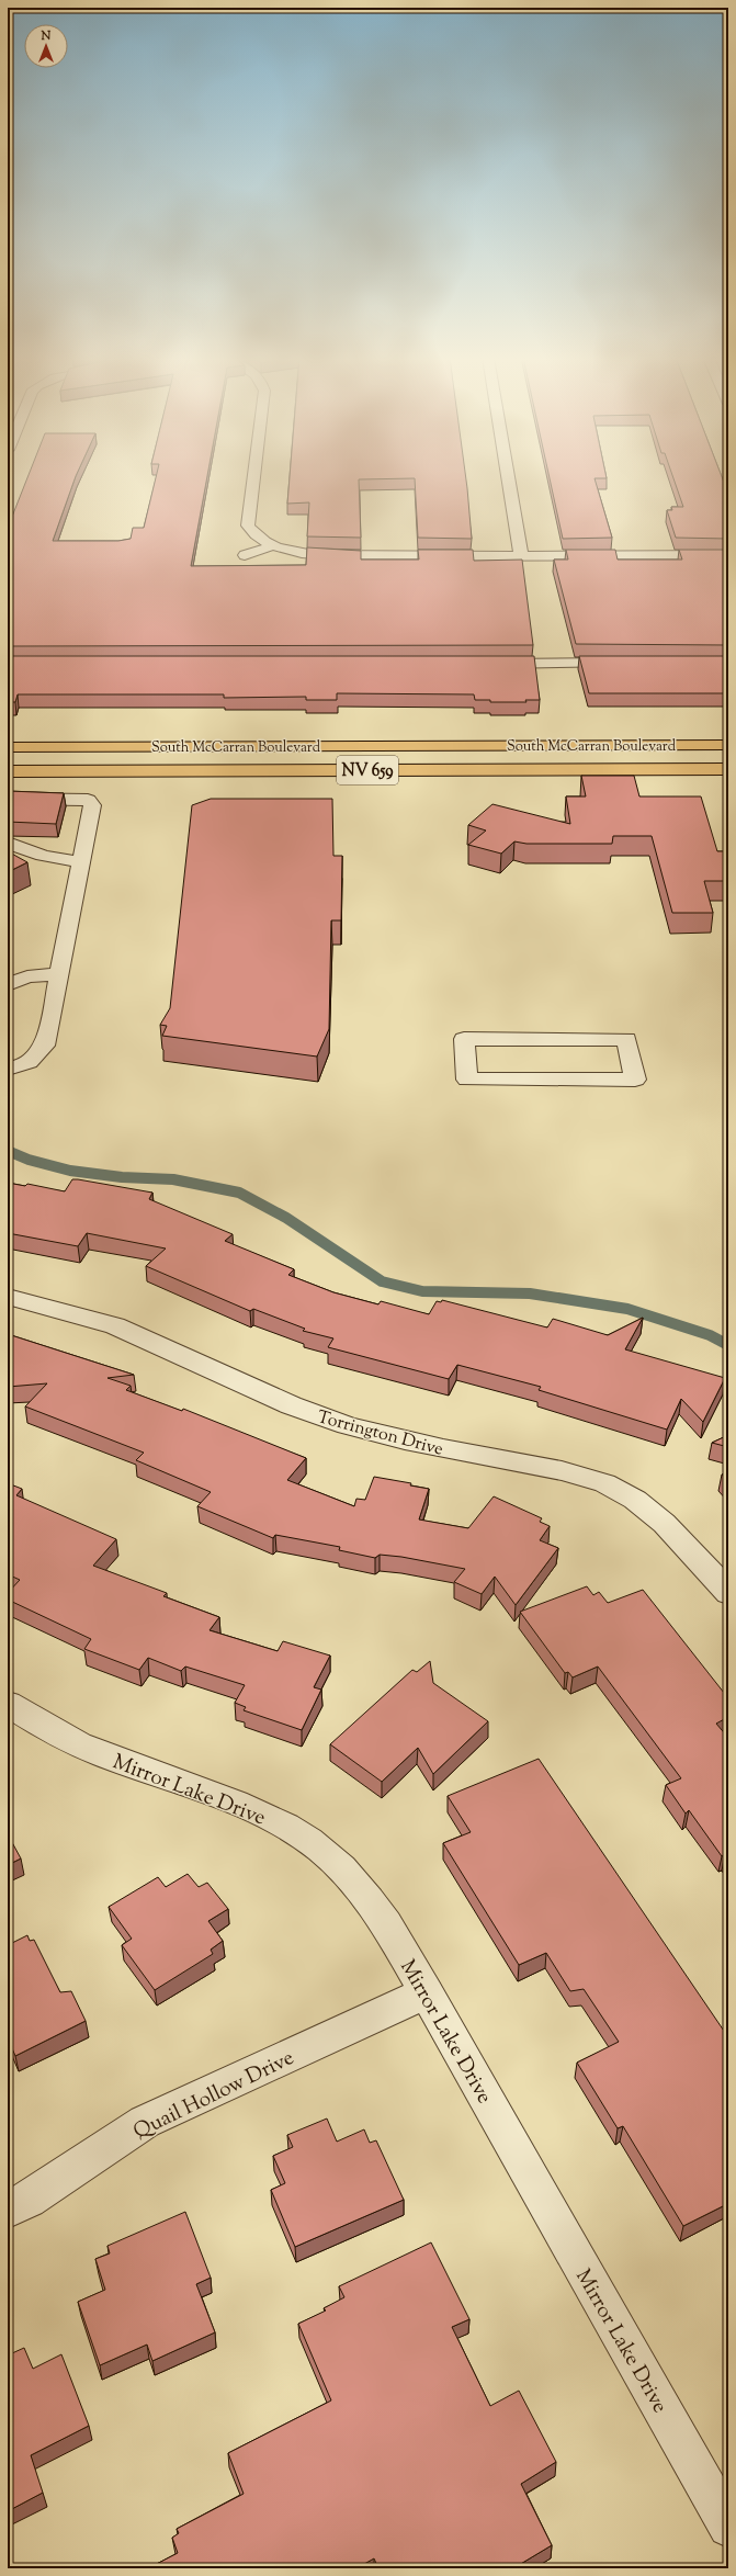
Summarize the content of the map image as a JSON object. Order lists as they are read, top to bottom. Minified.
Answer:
{"streets":{"main road":["South McCarran Boulevard","NV 659"],"street":["Torrington Drive","Mirror Lake Drive","Quail Hollow Drive"]},"crossings":[["Mirror Lake Drive","Quail Hollow Drive"]],"north":"top"}
